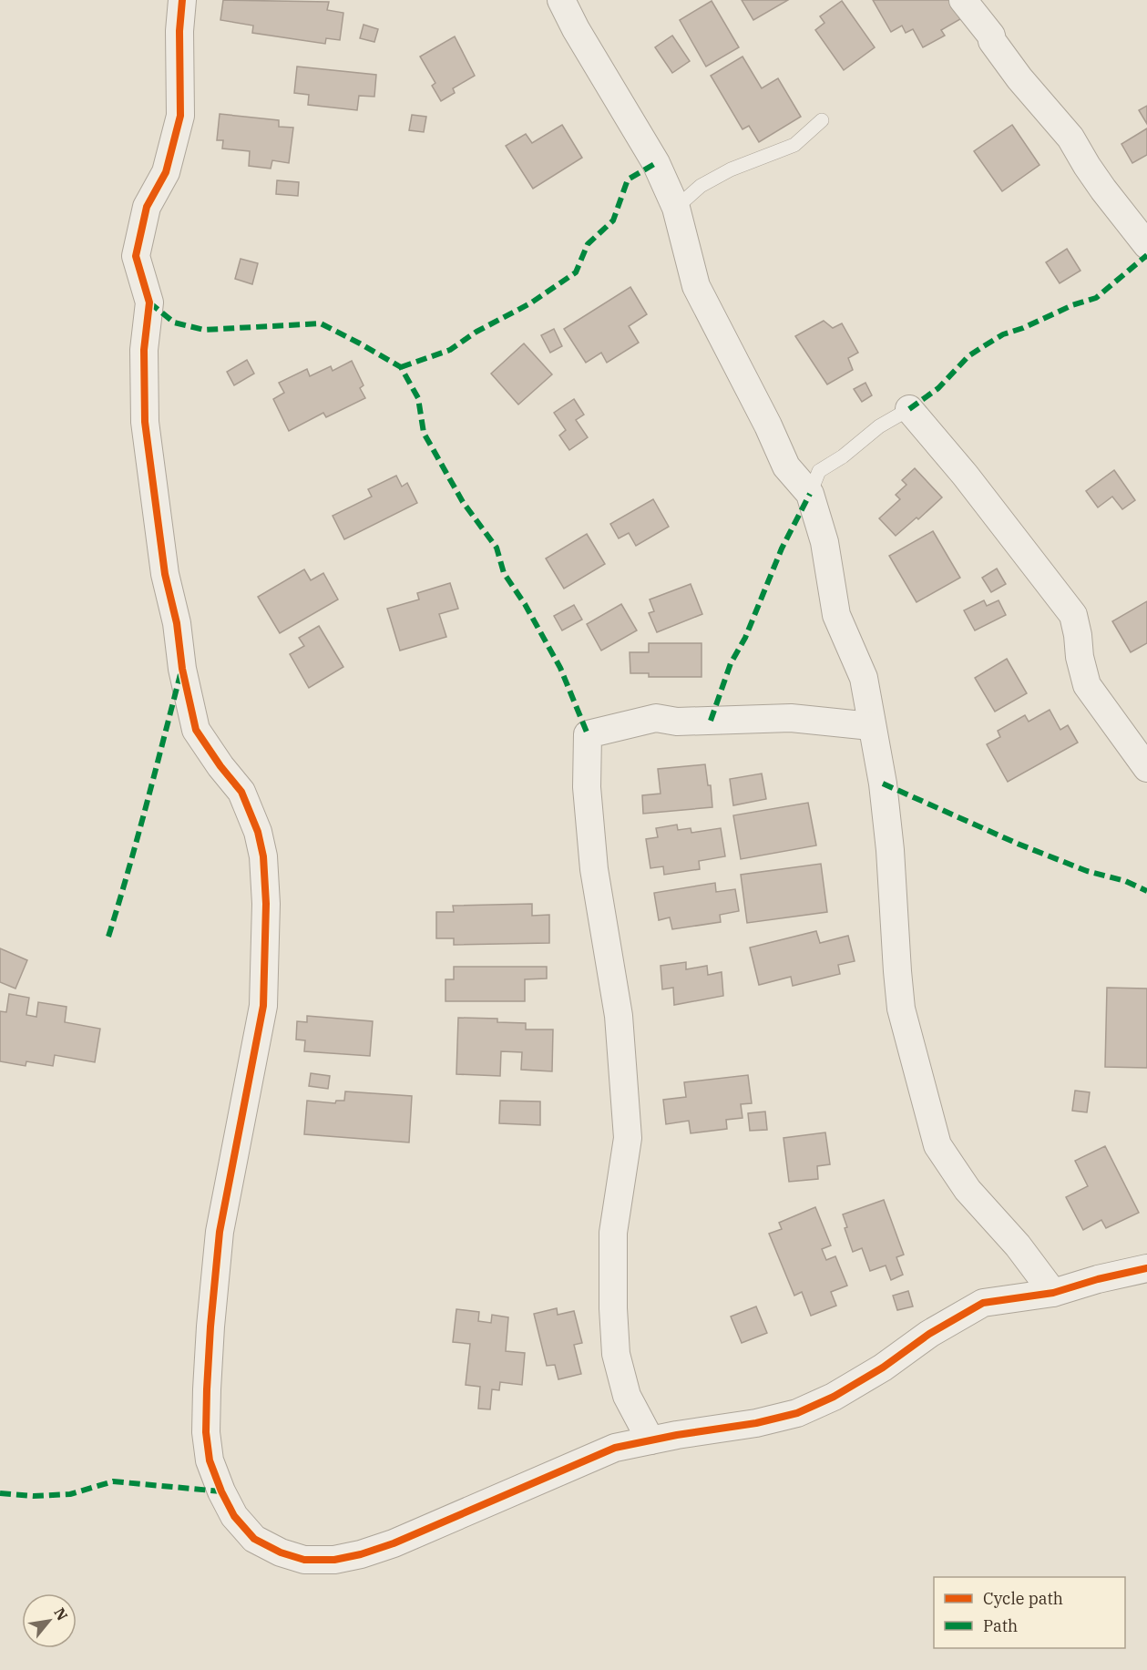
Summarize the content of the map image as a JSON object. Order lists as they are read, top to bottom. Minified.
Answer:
{"legend":["Cycle path","Path"],"north":"top right"}
